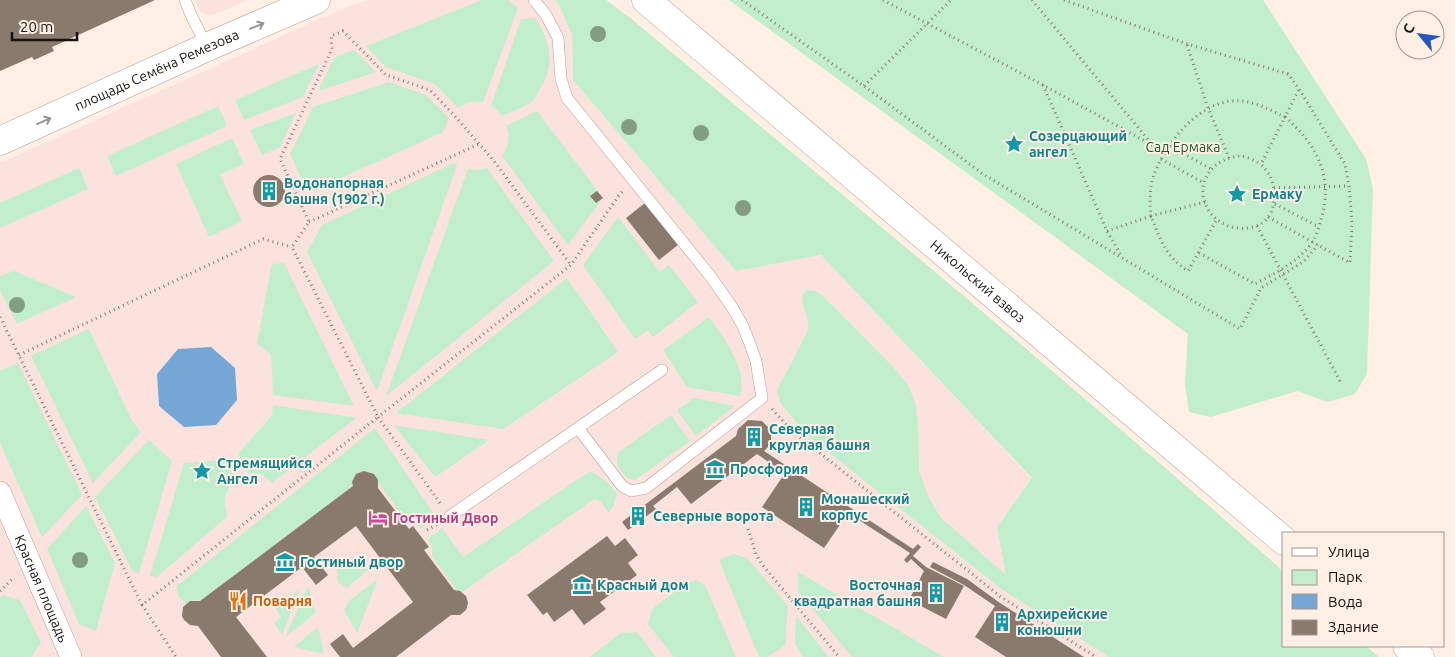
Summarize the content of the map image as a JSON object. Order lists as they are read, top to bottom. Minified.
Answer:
{"streets":{"main road":["площадь Семёна Ремезова","Никольский взвоз"],"street":["Красная площадь"]},"one_way":["площадь Семёна Ремезова"],"parks":["Сад Ермака"],"places":{"place":["Созерцающий ангел","Ермаку","Стремящийся Ангел"],"building":["Водонапорная башня (1902 г.)","Северная круглая башня","Монашеский корпус","Северные ворота","Восточная квадратная башня","Архирейские конюшни"],"museum":["Просфория","Гостиный двор","Красный дом"],"hotel":["Гостиный Двор"],"restaurant":["Поварня"]},"legend":["Улица","Парк","Вода","Здание"],"scale_bar":"20 m","north":"top left"}
